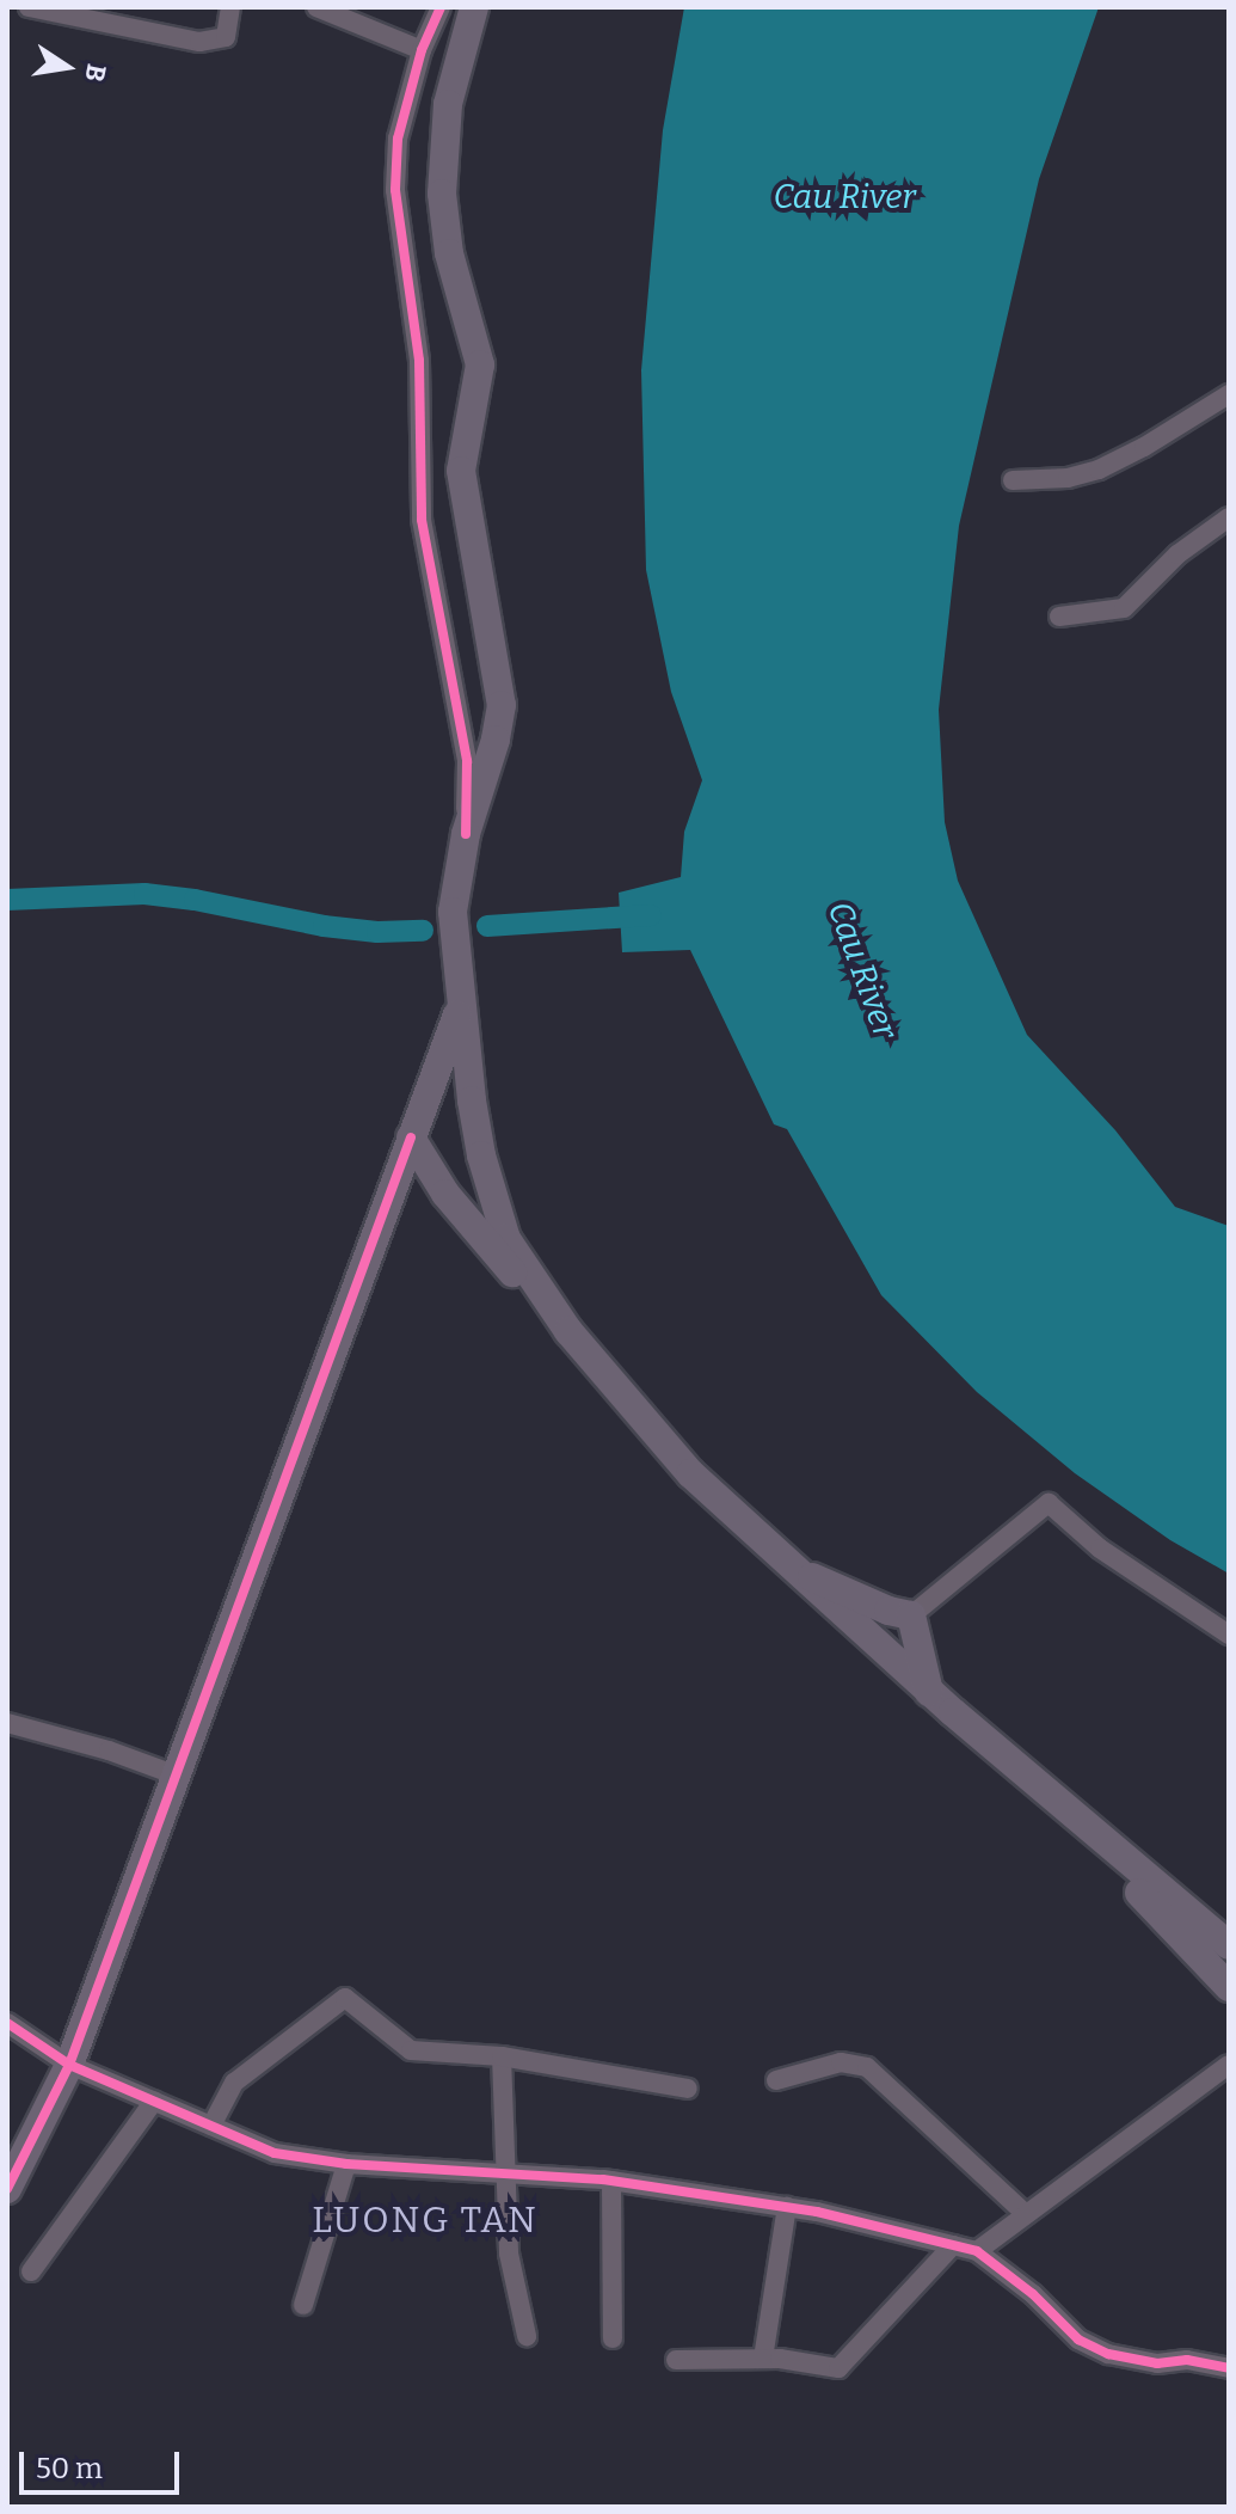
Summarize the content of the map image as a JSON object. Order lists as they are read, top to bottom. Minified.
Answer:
{"districts":["LUONG TAN"],"water":["Cau River"],"scale_bar":"50 m","north":"right"}
